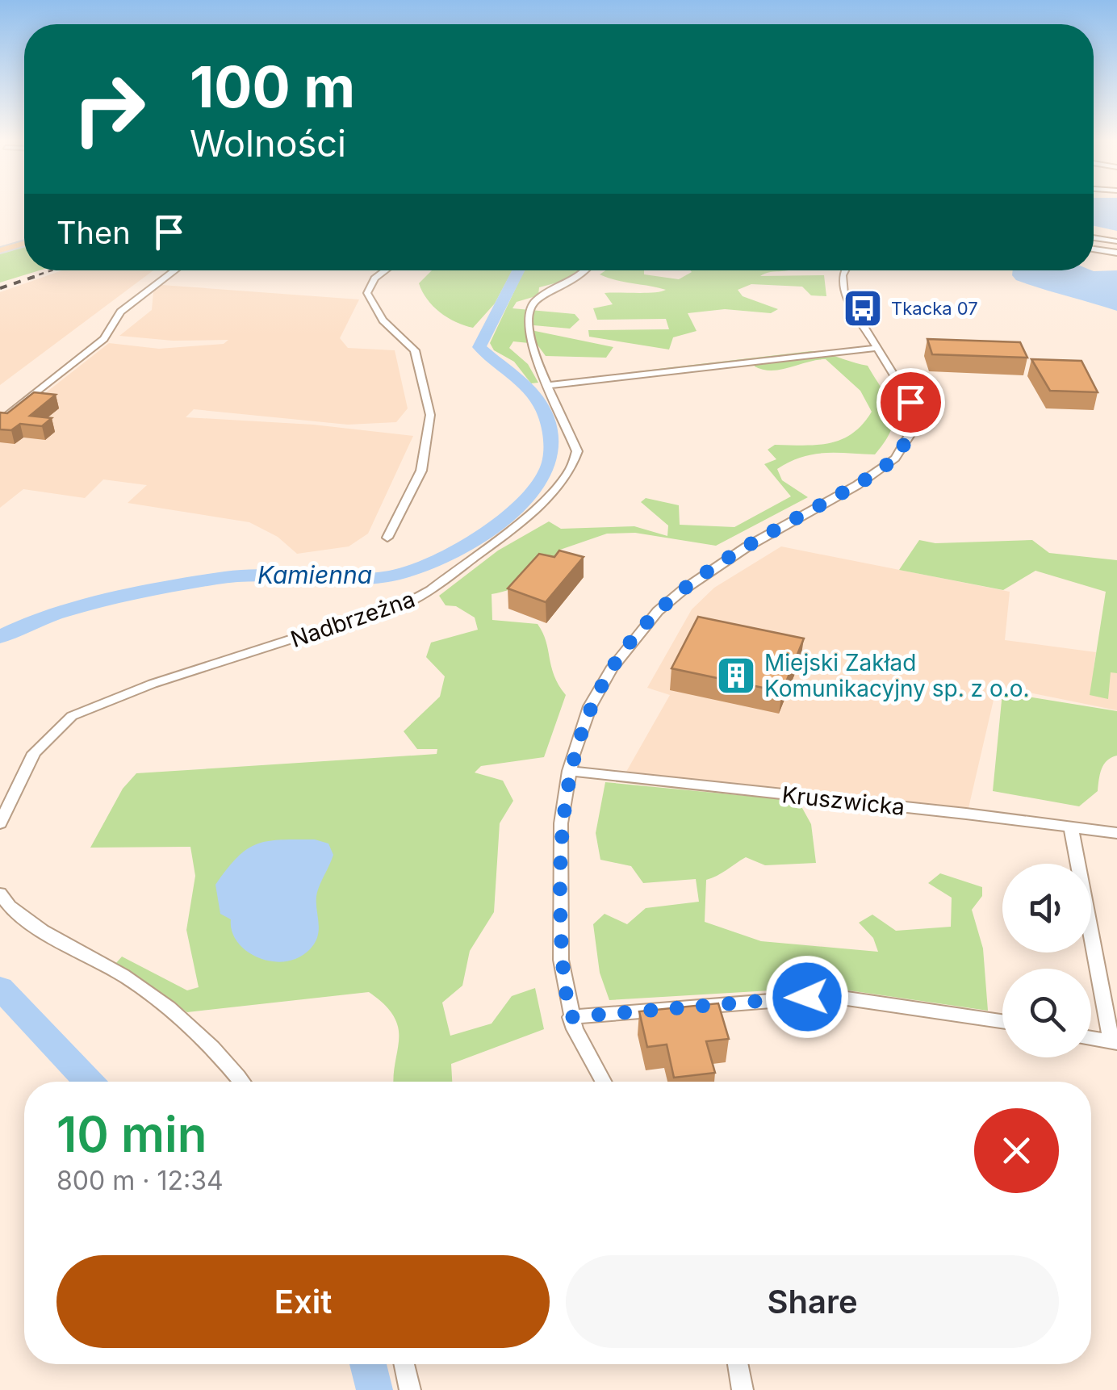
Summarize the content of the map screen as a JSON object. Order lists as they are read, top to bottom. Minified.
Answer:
{"streets":{"street":["Nadbrzeżna","Kruszwicka"]},"water":["Kamienna"],"places":{"bus stop":["Tkacka 07"],"building":["Miejski Zakład Komunikacyjny sp. z o.o."]},"page":{"turn":["100 m","Wolności"],"then":"Then","heading":["10 min","800 m · 12:34"],"buttons":["Exit","Share"]}}
